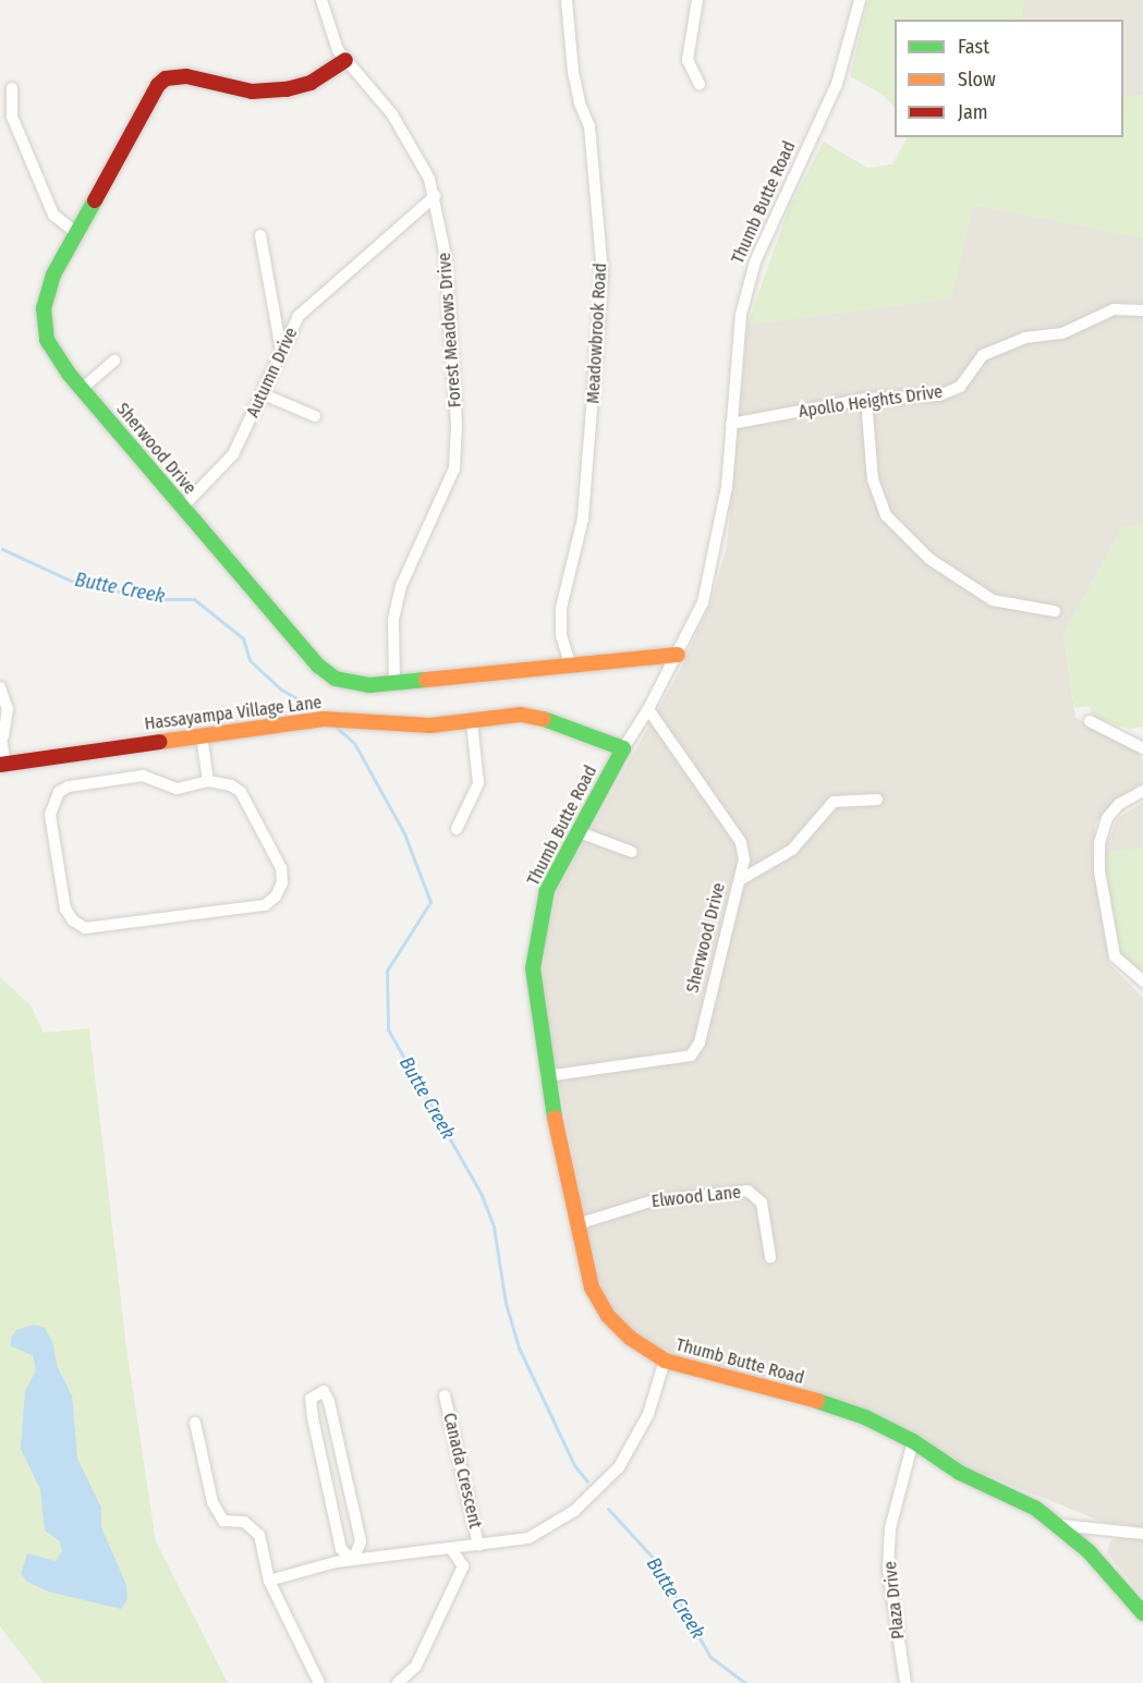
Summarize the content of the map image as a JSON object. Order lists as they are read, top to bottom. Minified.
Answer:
{"streets":{"street":["Thumb Butte Road","Forest Meadows Drive","Meadowbrook Road","Autumn Drive","Apollo Heights Drive","Sherwood Drive","Hassayampa Village Lane","Elwood Lane","Canada Crescent","Plaza Drive"]},"crossings":[["Thumb Butte Road","Apollo Heights Drive"],["Thumb Butte Road","Sherwood Drive"],["Thumb Butte Road","Hassayampa Village Lane"],["Thumb Butte Road","Elwood Lane"],["Thumb Butte Road","Plaza Drive"],["Forest Meadows Drive","Autumn Drive"],["Forest Meadows Drive","Sherwood Drive"],["Meadowbrook Road","Sherwood Drive"],["Autumn Drive","Sherwood Drive"]],"water":["Butte Creek"],"legend":["Fast","Slow","Jam"]}
